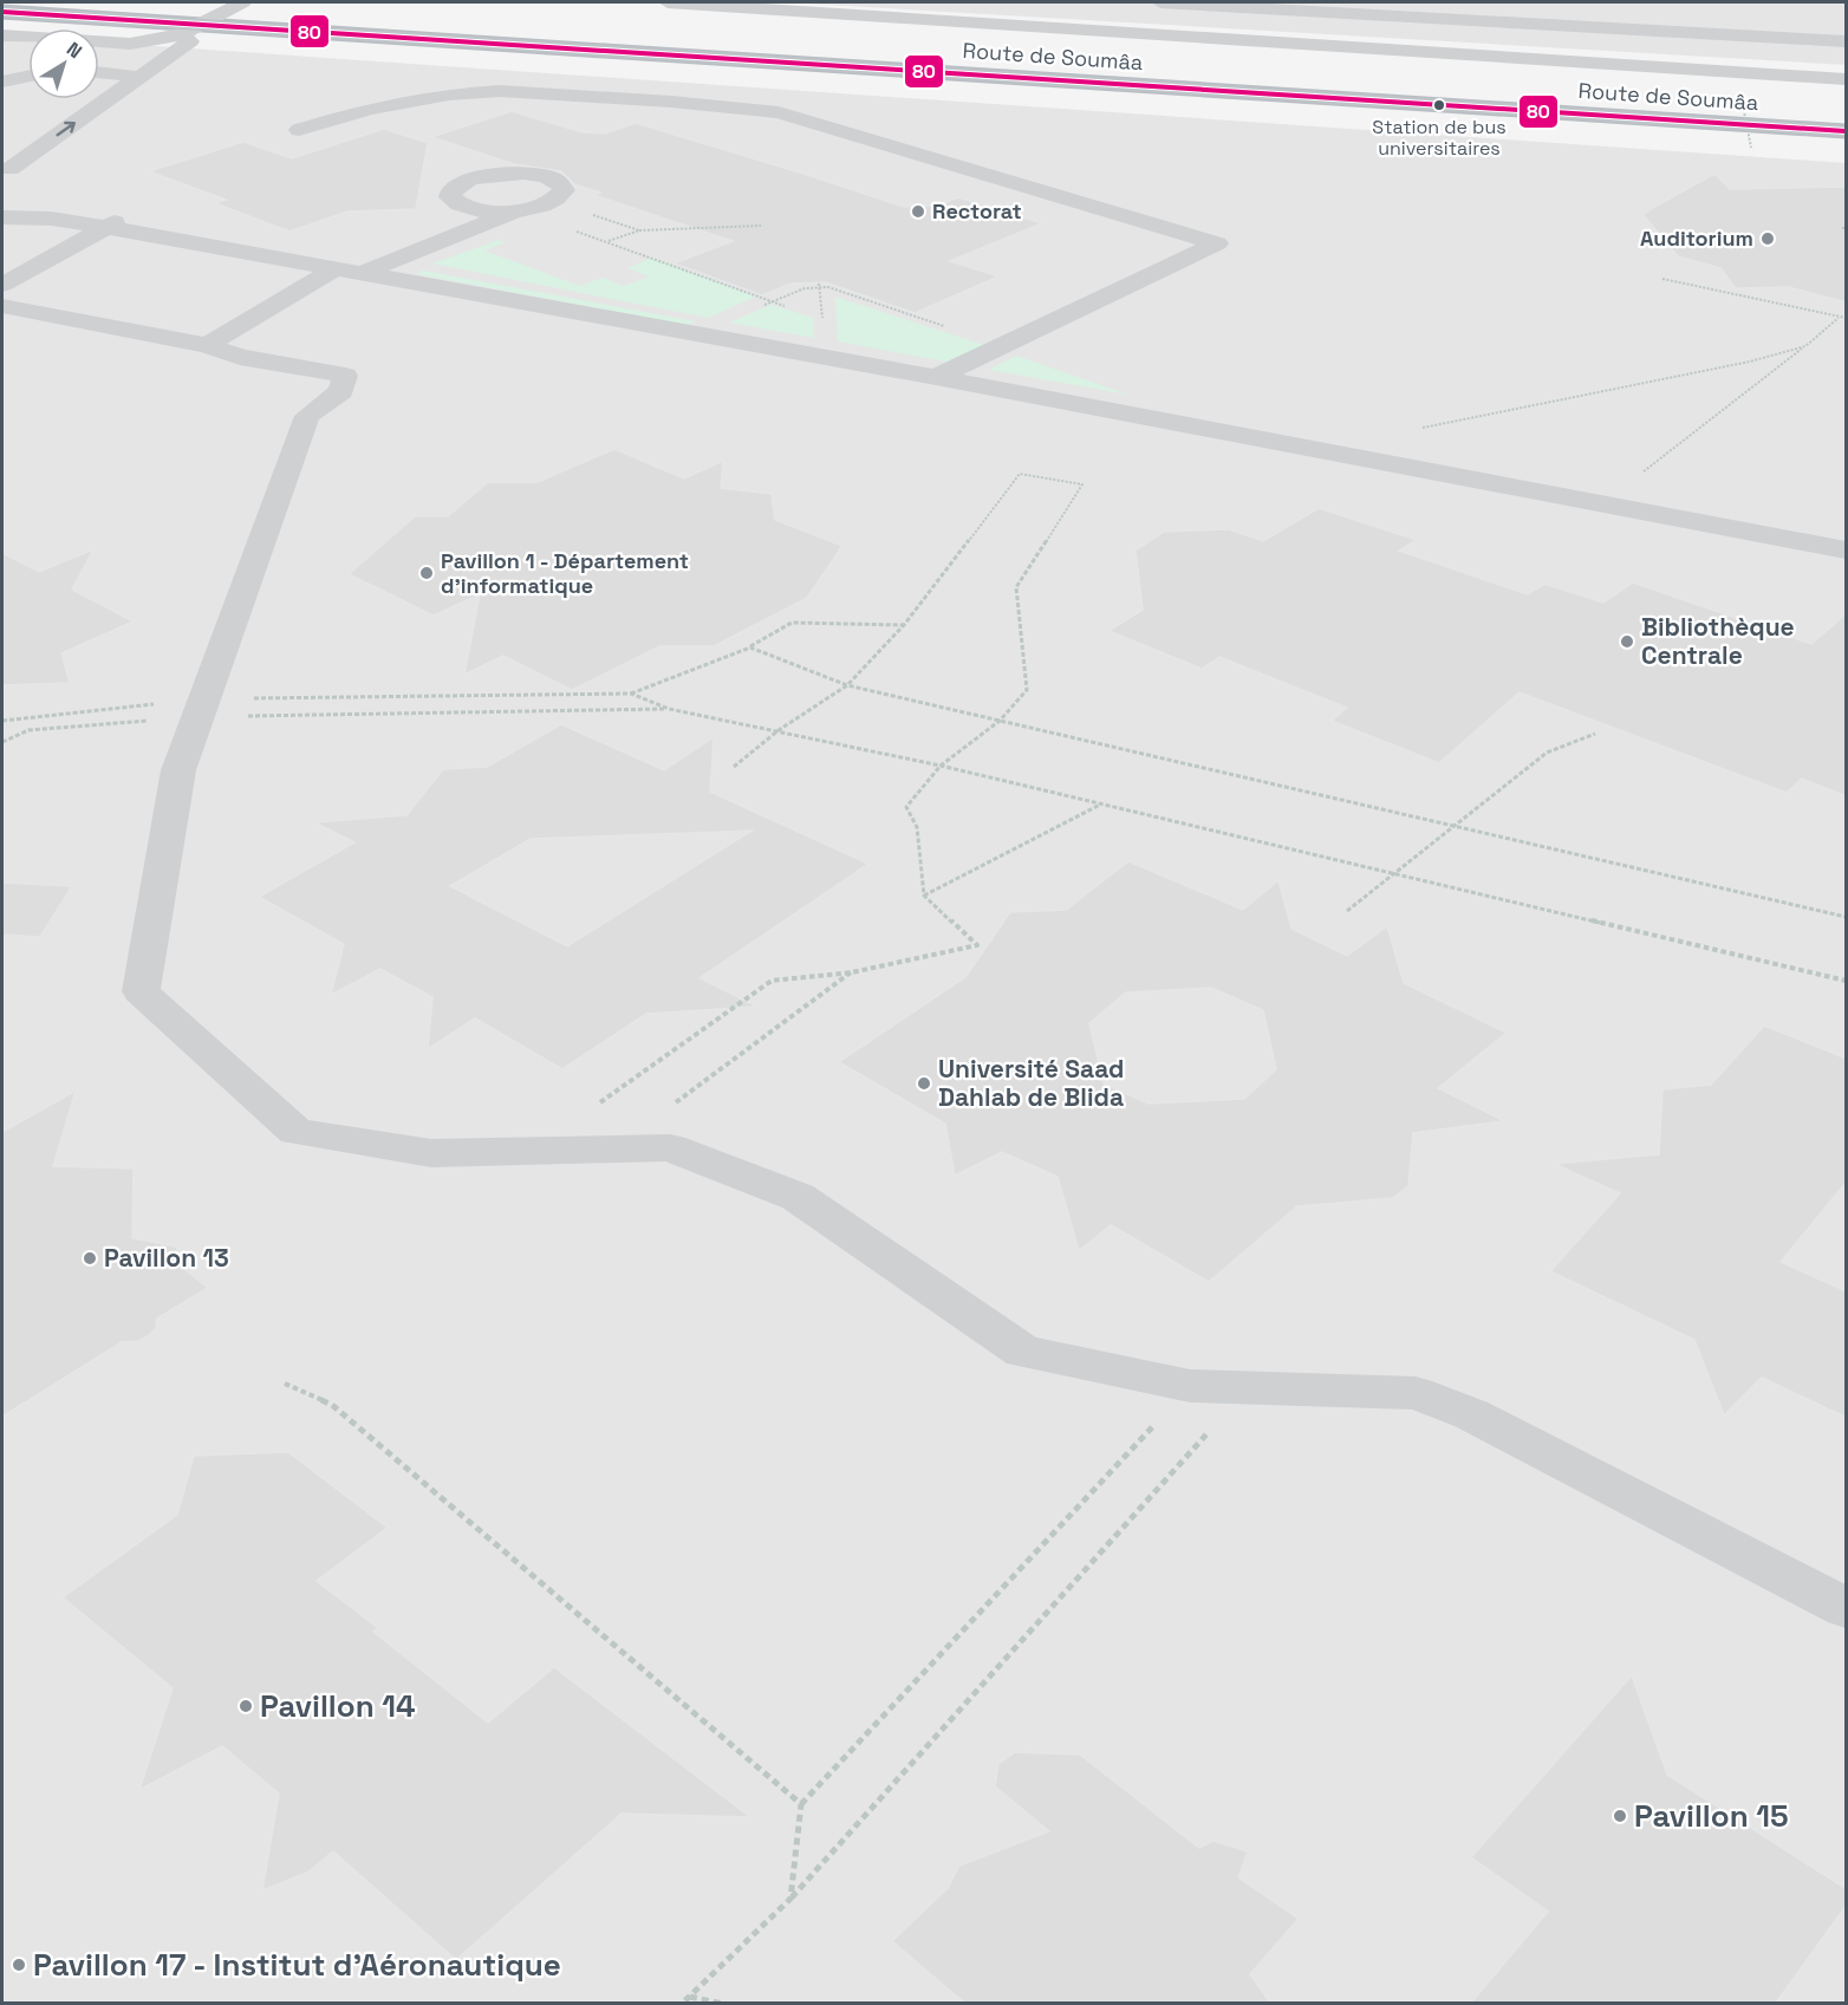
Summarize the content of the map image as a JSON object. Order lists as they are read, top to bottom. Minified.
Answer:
{"streets":{"highway":["Route de Soumâa"]},"places":["Station de bus universitaires","Rectorat","Auditorium","Pavillon 1 - Département d'informatique","Bibliothèque Centrale","Université Saad Dahlab de Blida","Pavillon 13","Pavillon 14","Pavillon 15","Pavillon 17 - Institut d'Aéronautique"],"lines":["transit line 80"],"north":"top right"}
